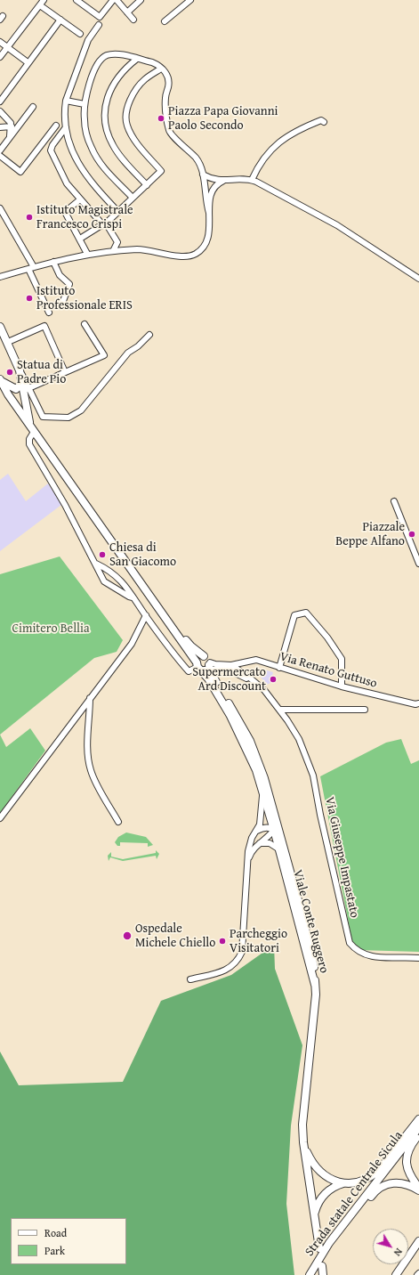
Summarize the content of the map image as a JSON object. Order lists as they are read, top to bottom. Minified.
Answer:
{"streets":{"main road":["Viale Conte Ruggero","Strada statale Centrale Sicula"],"street":["Via Renato Guttuso","Via Giuseppe Impastato"]},"parks":["Cimitero Bellia"],"places":["Piazza Papa Giovanni Paolo Secondo","Istituto Magistrale Francesco Crispi","Istituto Professionale ERIS","Statua di Padre Pio","Piazzale Beppe Alfano","Chiesa di San Giacomo","Supermercato Ard Discount","Ospedale Michele Chiello","Parcheggio Visitatori"],"legend":["Road","Park"],"north":"bottom right"}
